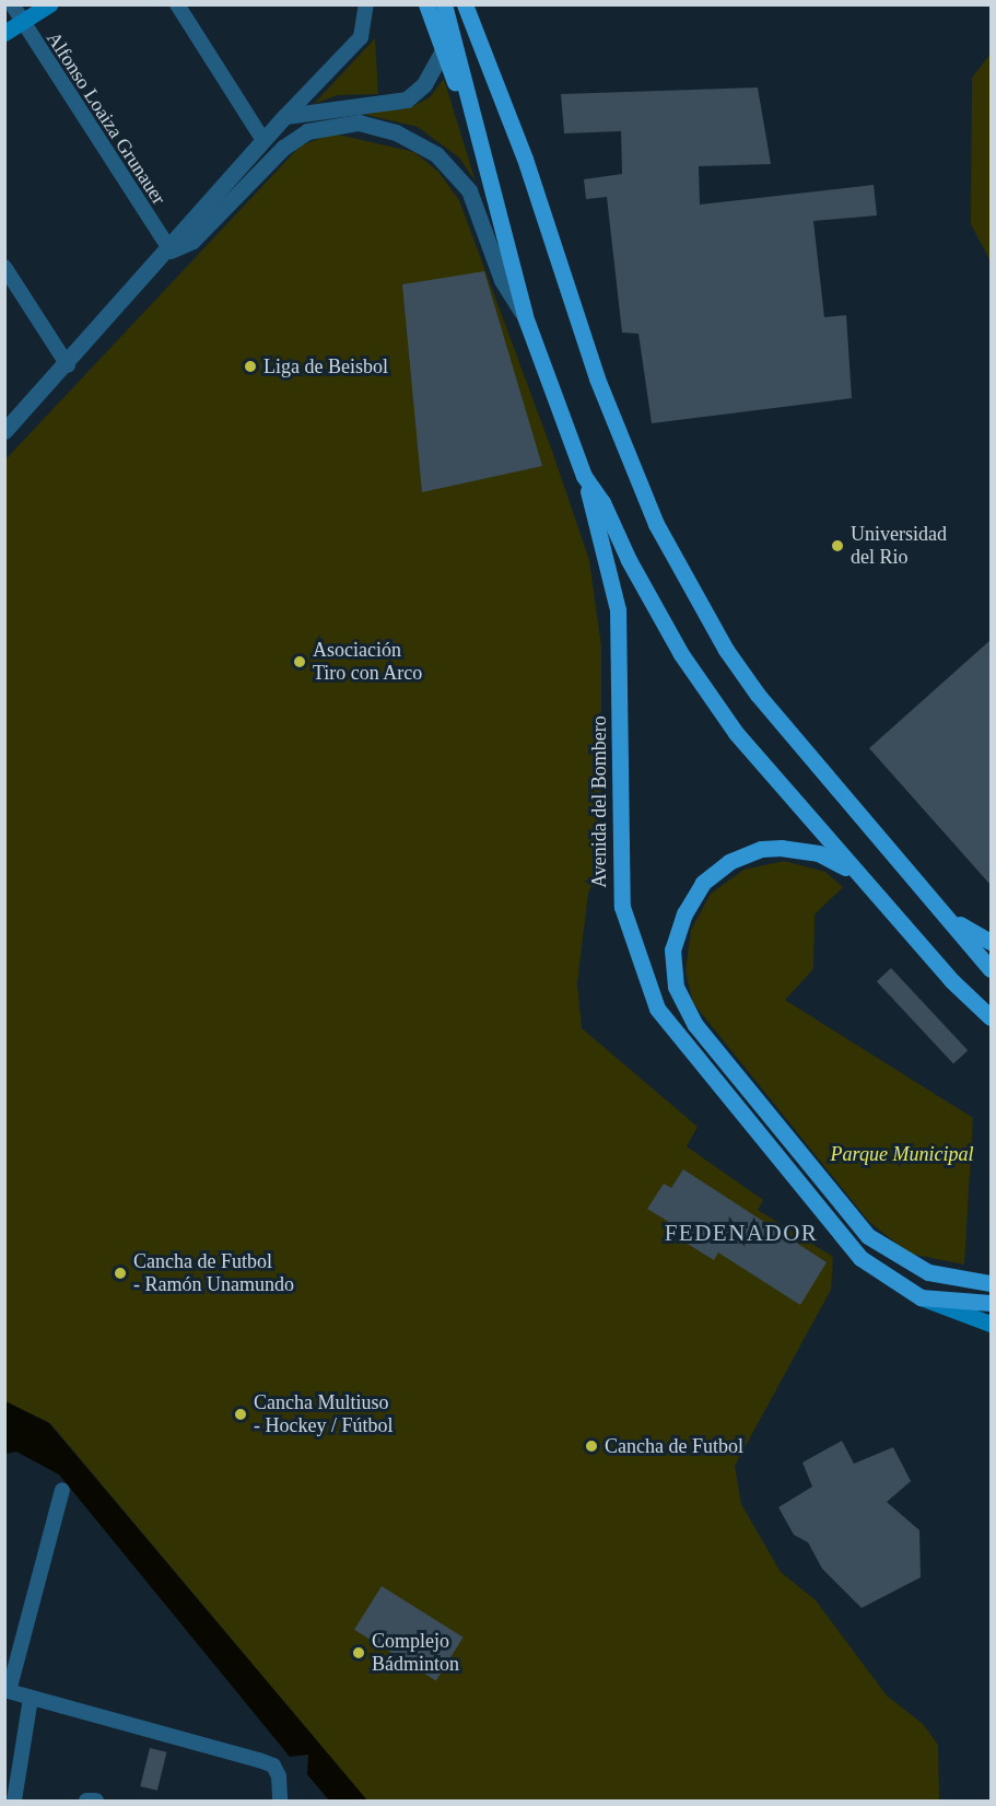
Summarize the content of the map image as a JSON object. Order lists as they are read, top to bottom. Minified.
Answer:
{"streets":{"main road":["Avenida del Bombero"],"street":["Alfonso Loaiza Grunauer"]},"districts":["FEDENADOR"],"parks":["Parque Municipal"],"places":["Liga de Beisbol","Universidad del Rio","Asociación Tiro con Arco","Cancha de Futbol - Ramón Unamundo","Cancha Multiuso - Hockey / Fútbol","Cancha de Futbol","Complejo Bádminton"]}
